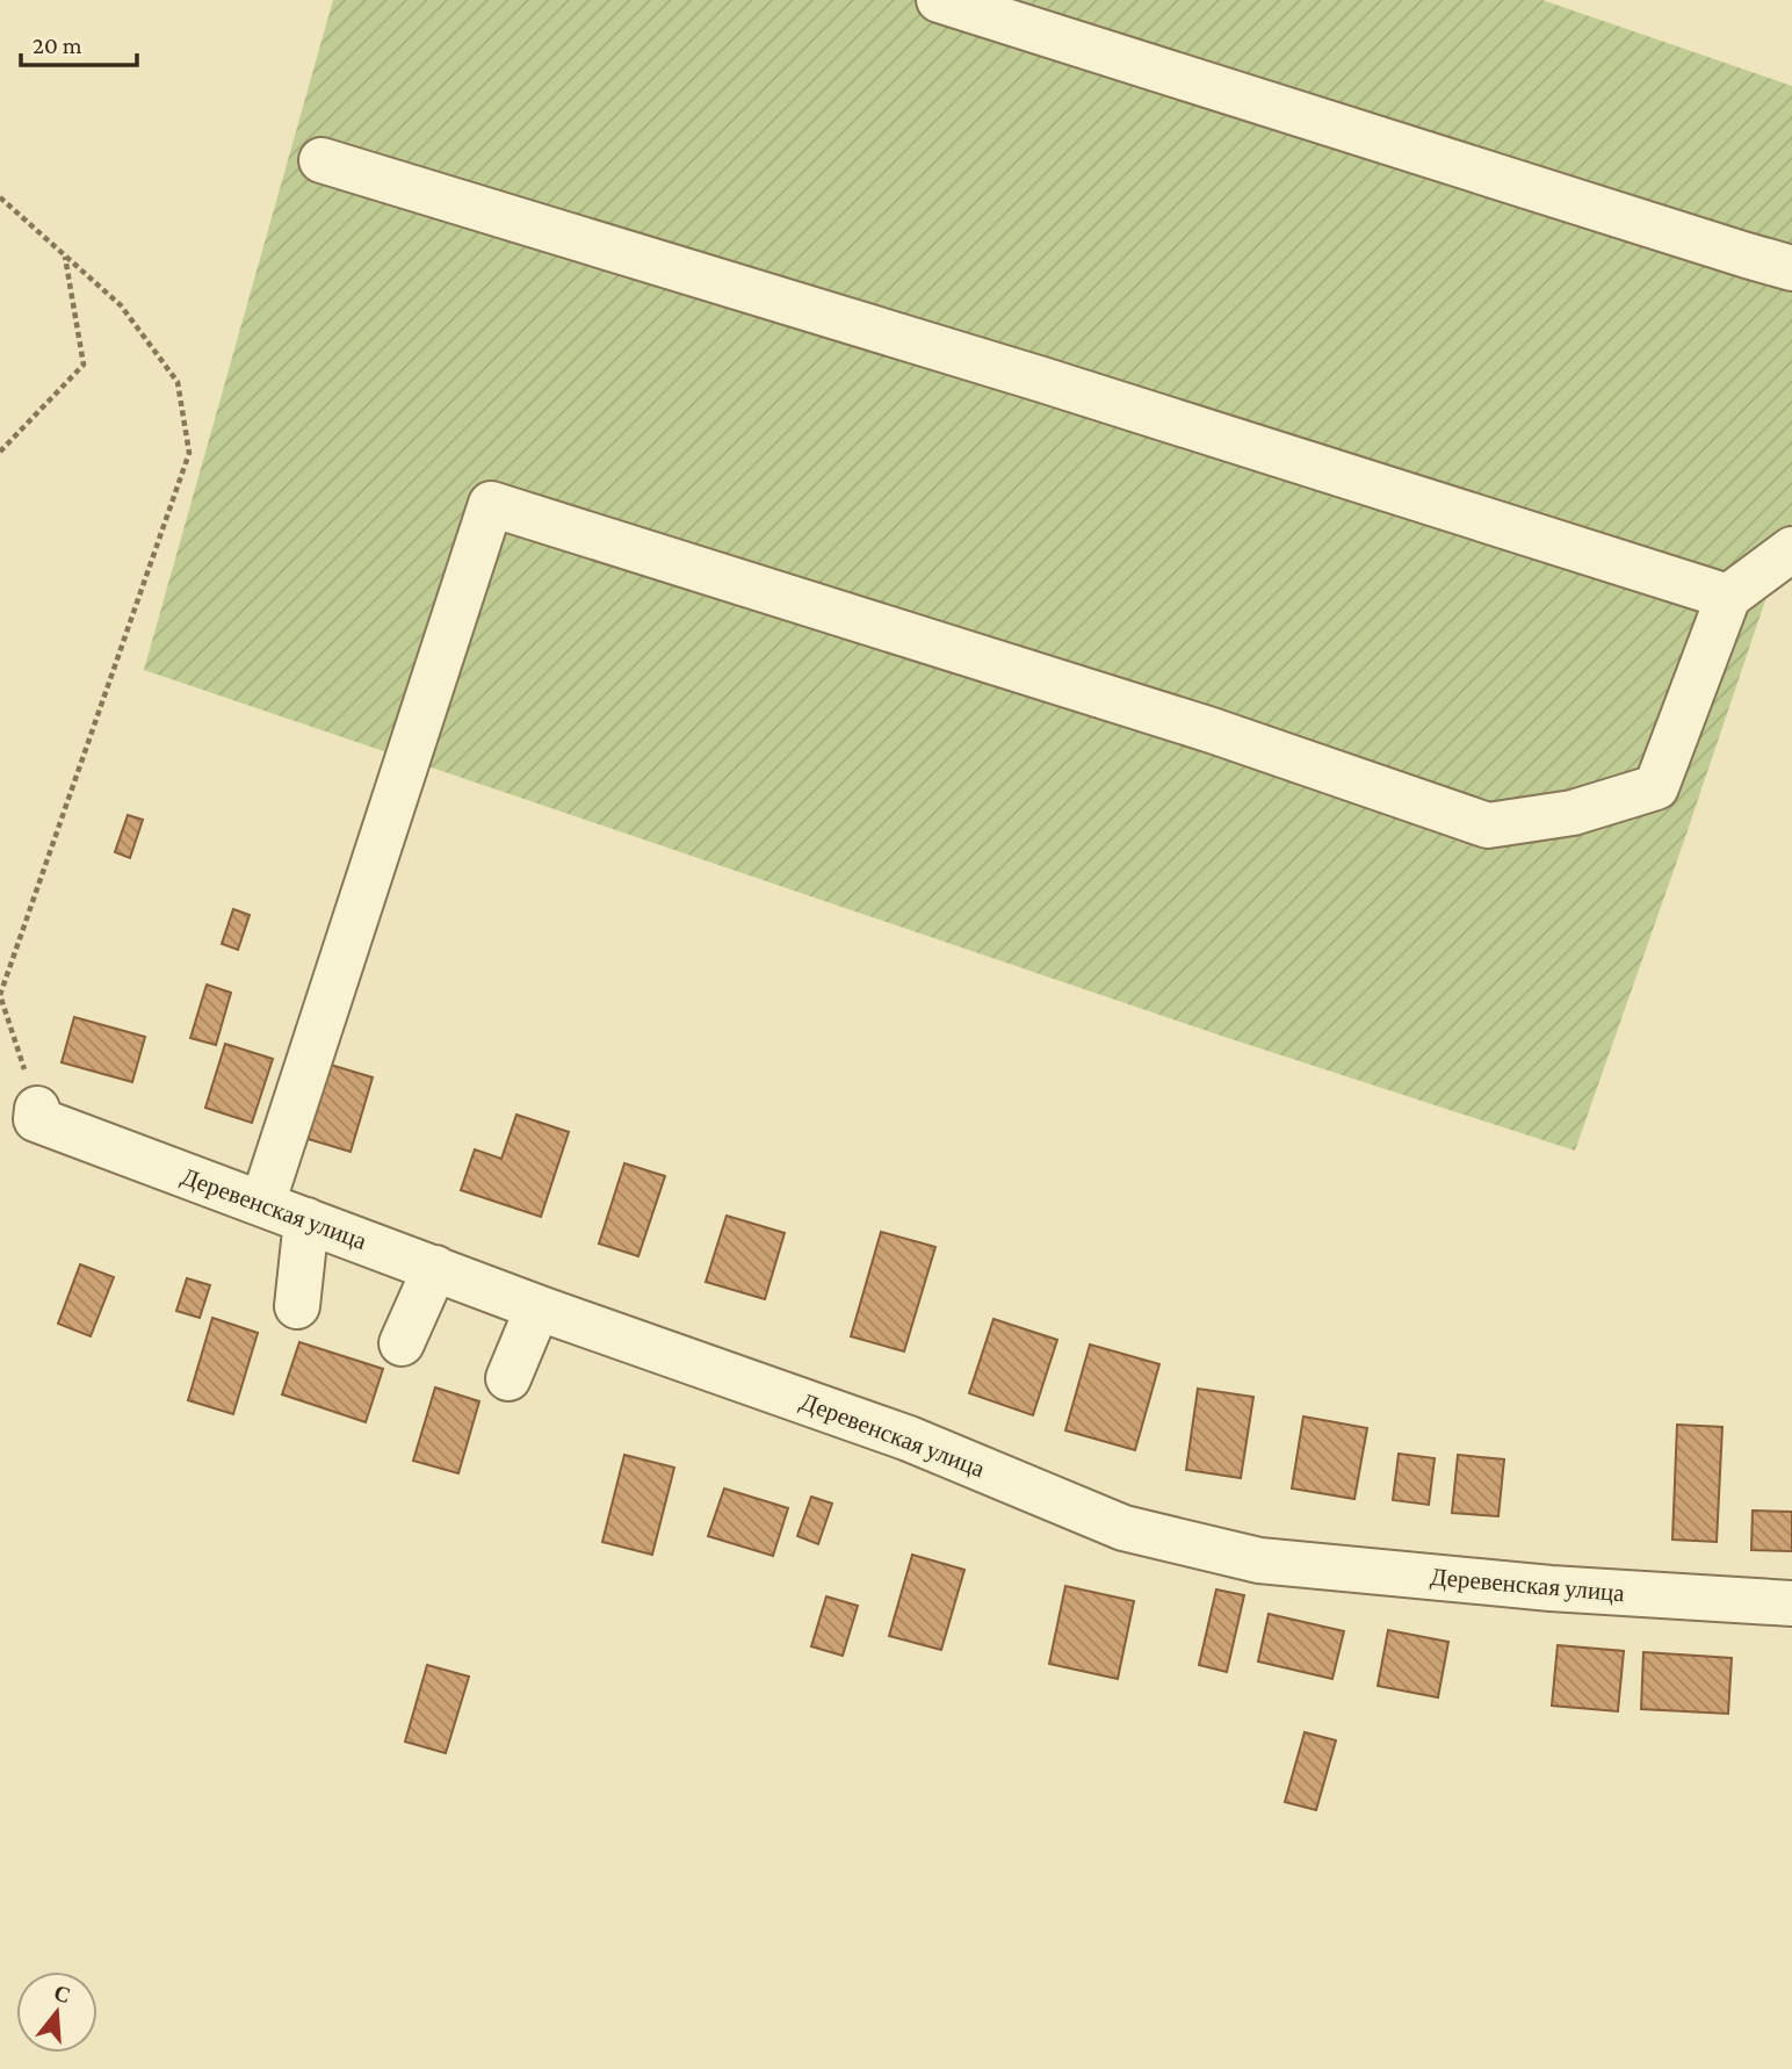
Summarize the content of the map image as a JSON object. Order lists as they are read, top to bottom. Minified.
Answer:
{"streets":{"street":["Деревенская улица"]},"scale_bar":"20 m","north":"top"}
